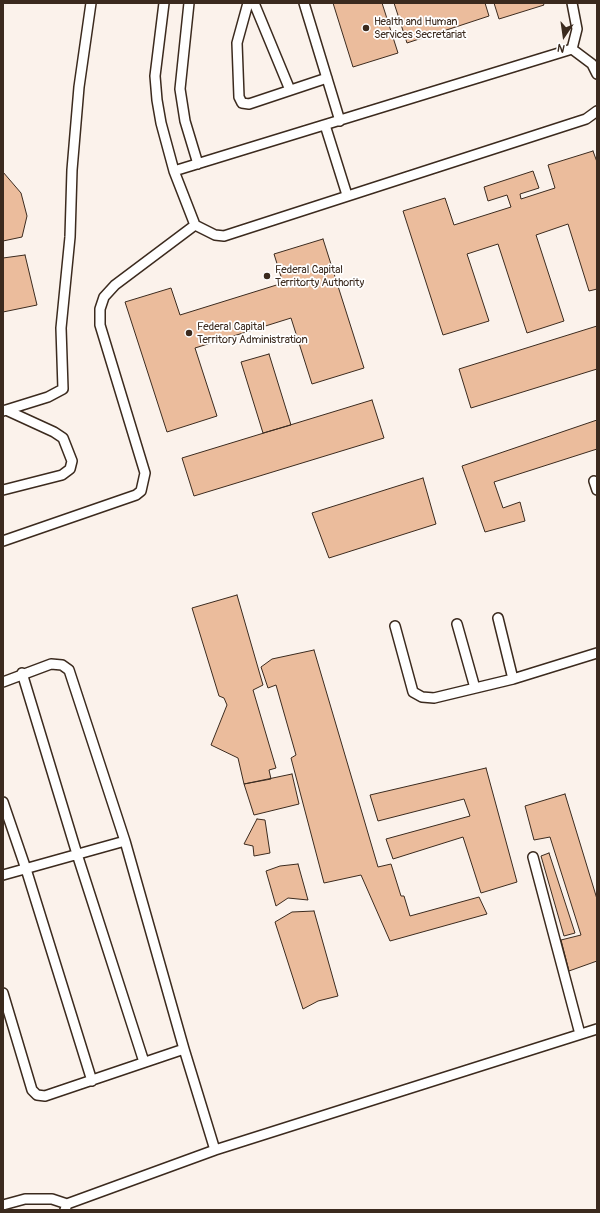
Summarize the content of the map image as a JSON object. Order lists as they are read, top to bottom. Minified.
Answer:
{"places":["Health and Human Services Secretariat","Federal Capital Territorty Authority","Federal Capital Territory Administration"],"north":"bottom"}
